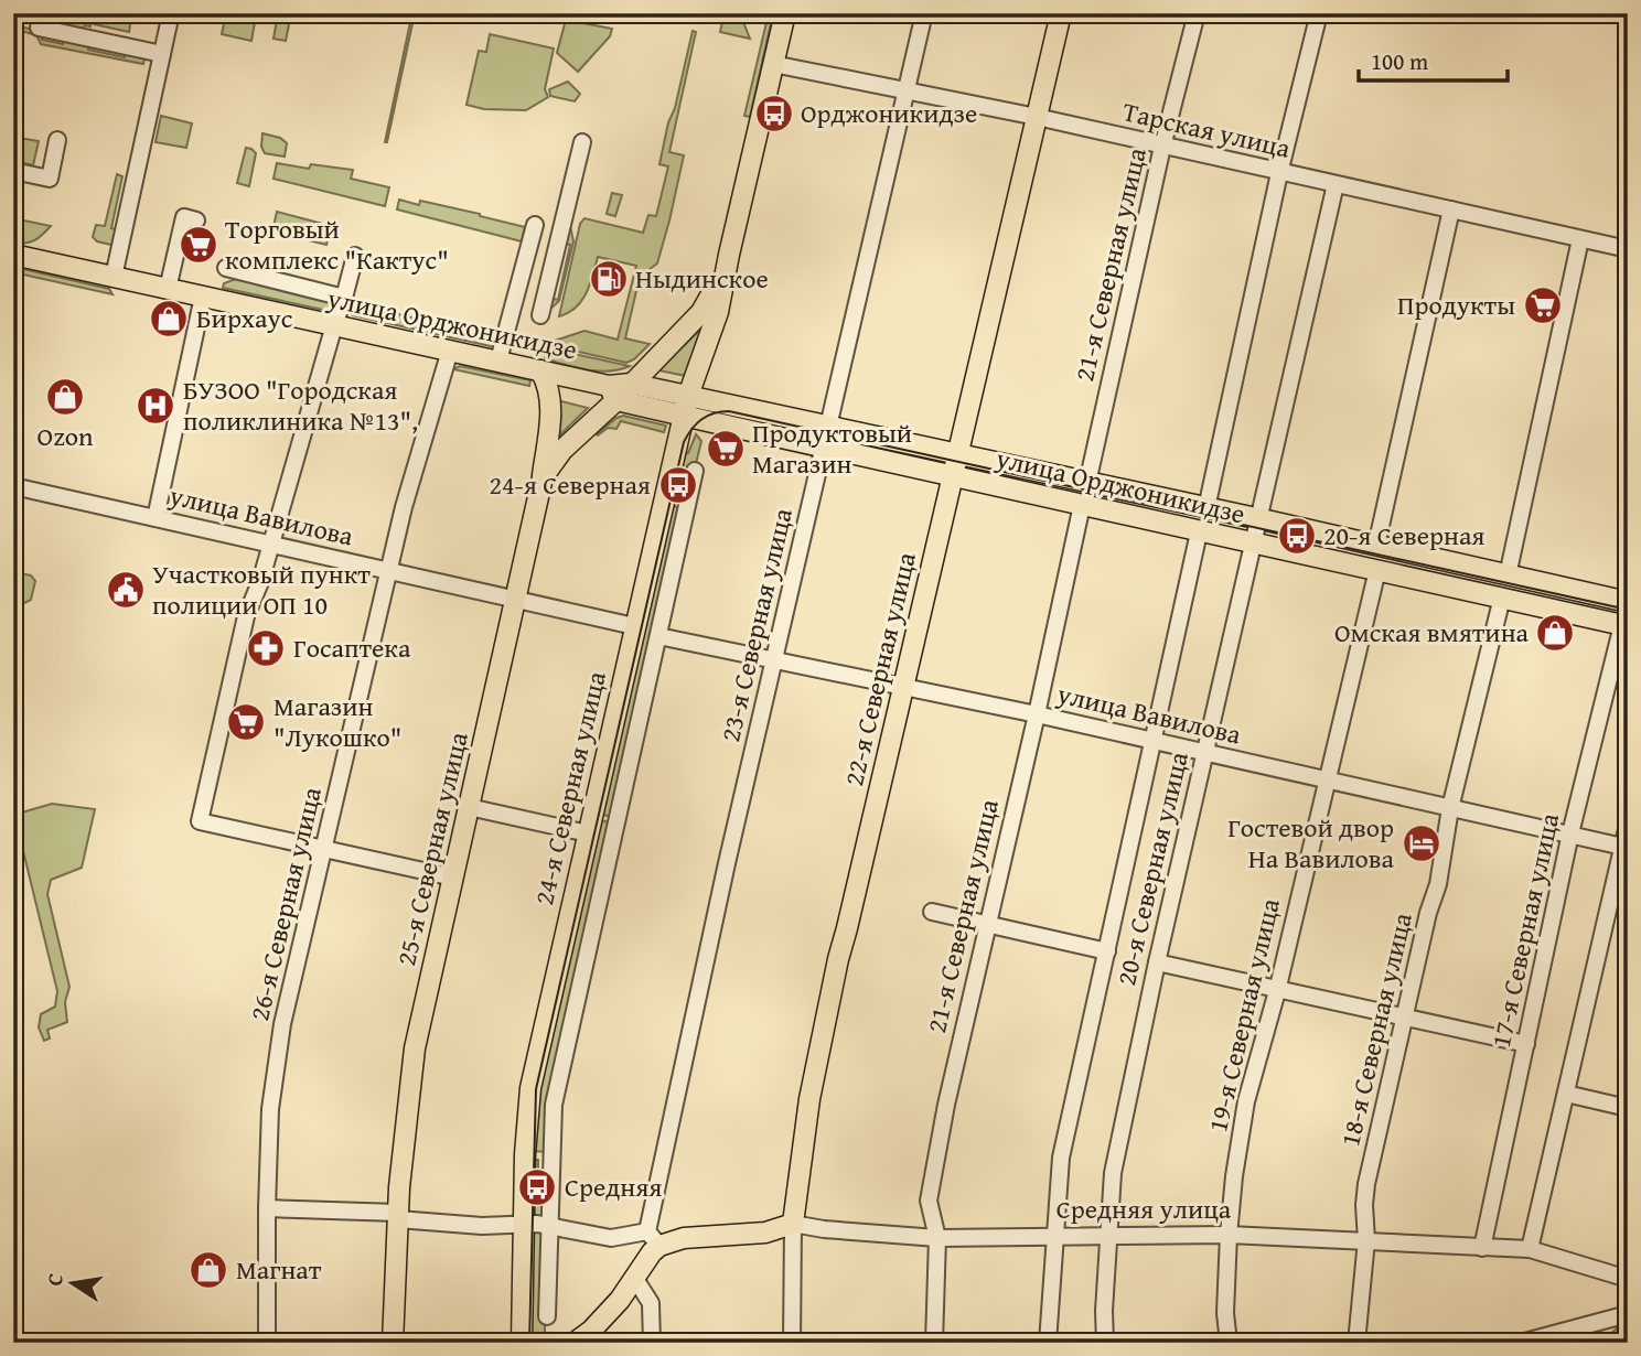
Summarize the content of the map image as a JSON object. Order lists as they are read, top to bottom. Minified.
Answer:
{"streets":{"main road":["улица Орджоникидзе","22-я Северная улица","24-я Северная улица","25-я Северная улица","Средняя улица"],"street":["Тарская улица","21-я Северная улица","улица Вавилова","23-я Северная улица","20-я Северная улица","26-я Северная улица","17-я Северная улица","19-я Северная улица","18-я Северная улица"]},"crossings":[["Тарская улица","21-я Северная улица"],["Тарская улица","23-я Северная улица"],["Тарская улица","22-я Северная улица"],["Тарская улица","24-я Северная улица"],["Тарская улица","20-я Северная улица"],["21-я Северная улица","улица Орджоникидзе"],["21-я Северная улица","улица Вавилова"],["21-я Северная улица","Средняя улица"],["улица Орджоникидзе","23-я Северная улица"],["улица Орджоникидзе","22-я Северная улица"],["улица Орджоникидзе","24-я Северная улица"],["улица Орджоникидзе","25-я Северная улица"],["улица Орджоникидзе","20-я Северная улица"],["улица Орджоникидзе","26-я Северная улица"],["улица Орджоникидзе","17-я Северная улица"],["улица Орджоникидзе","19-я Северная улица"],["улица Орджоникидзе","18-я Северная улица"],["улица Вавилова","23-я Северная улица"],["улица Вавилова","22-я Северная улица"],["улица Вавилова","24-я Северная улица"],["улица Вавилова","25-я Северная улица"],["улица Вавилова","20-я Северная улица"],["улица Вавилова","26-я Северная улица"],["улица Вавилова","17-я Северная улица"],["улица Вавилова","19-я Северная улица"],["улица Вавилова","18-я Северная улица"],["23-я Северная улица","Средняя улица"],["22-я Северная улица","Средняя улица"],["24-я Северная улица","Средняя улица"],["25-я Северная улица","Средняя улица"],["20-я Северная улица","Средняя улица"],["26-я Северная улица","Средняя улица"],["17-я Северная улица","Средняя улица"],["19-я Северная улица","Средняя улица"],["18-я Северная улица","Средняя улица"]],"places":{"bus stop":["Орджоникидзе","24-я Северная","20-я Северная","Средняя"],"supermarket":["Торговый комплекс \"Кактус\"","Продукты","Продуктовый Магазин","Магазин \"Лукошко\""],"fuel station":["Ныдинское"],"shop":["Бирхаус","Ozon","Oмская вмятина","Магнат"],"hospital":["БУЗОО \"Городская поликлиника №13\","],"public building":["Участковый пункт полиции ОП 10"],"pharmacy":["Госаптека"],"hotel":["Гостевой двор На Вавилова"]},"scale_bar":"100 m","north":"left"}
